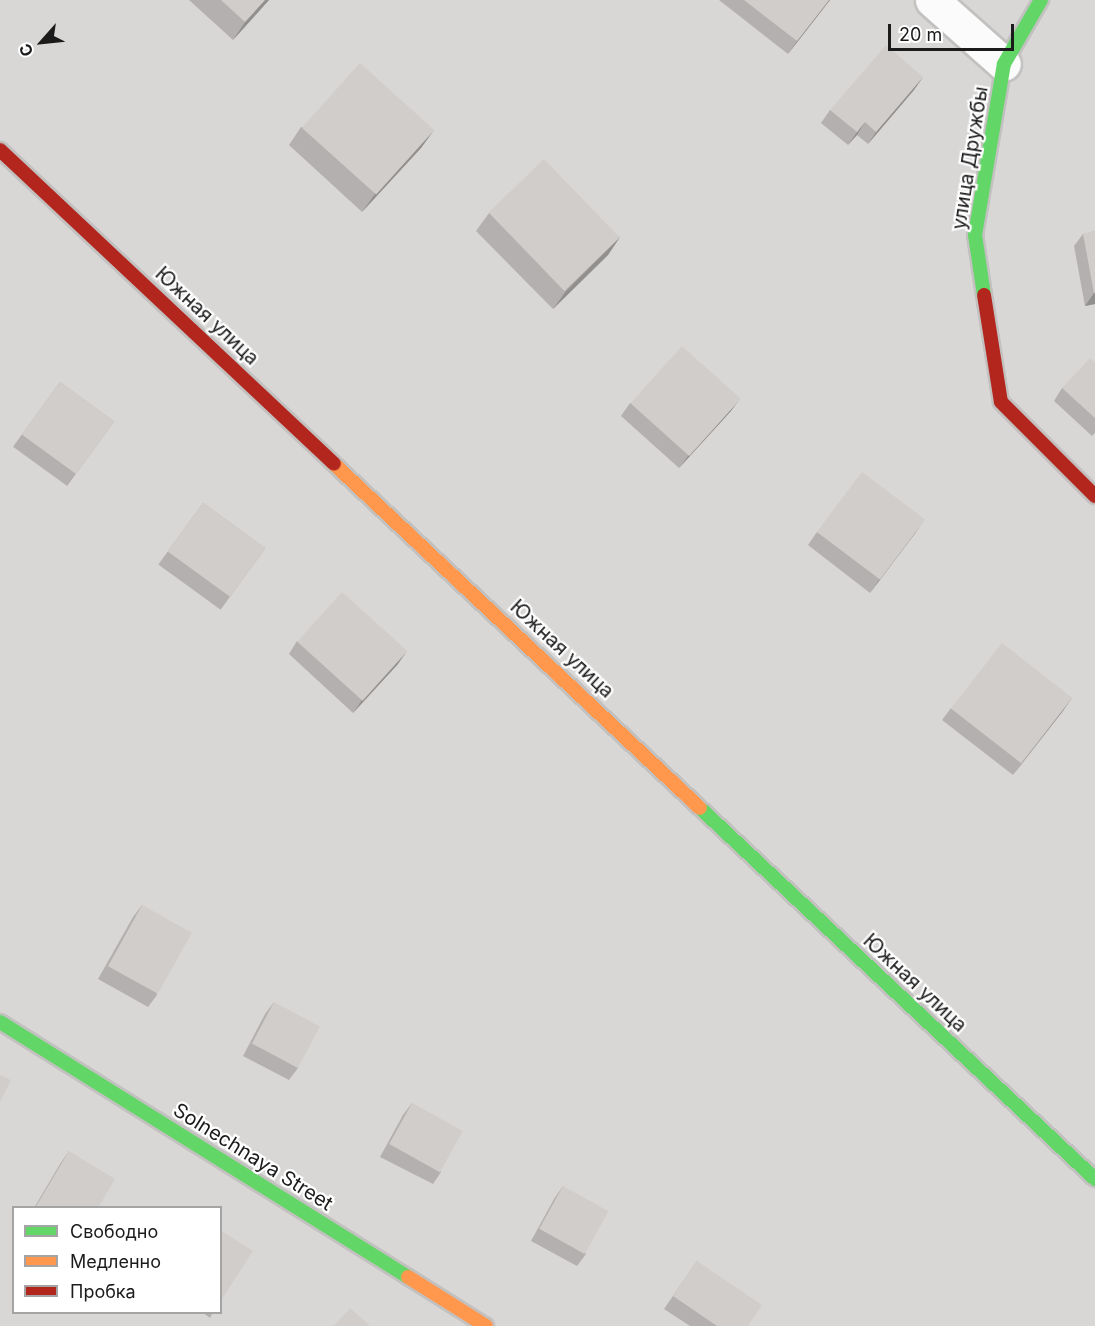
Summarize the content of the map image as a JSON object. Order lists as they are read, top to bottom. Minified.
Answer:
{"streets":{"main road":["улица Дружбы","Южная улица","Solnechnaya Street"]},"legend":["Свободно","Медленно","Пробка"],"scale_bar":"20 m","north":"bottom left"}
